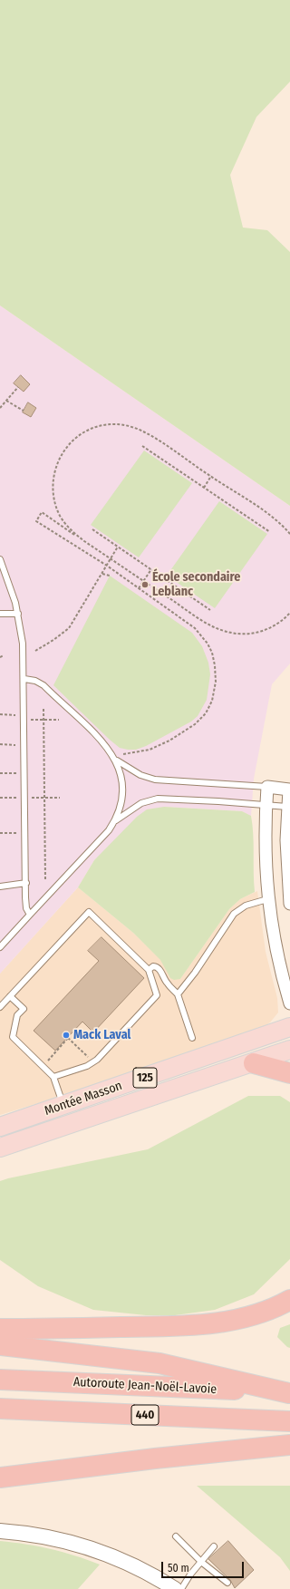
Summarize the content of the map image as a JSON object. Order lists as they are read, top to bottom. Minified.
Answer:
{"streets":{"highway":["Autoroute Jean-Noël-Lavoie","440"],"main road":["125","Montée Masson"]},"places":["École secondaire Leblanc","Mack Laval"],"scale_bar":"50 m"}
